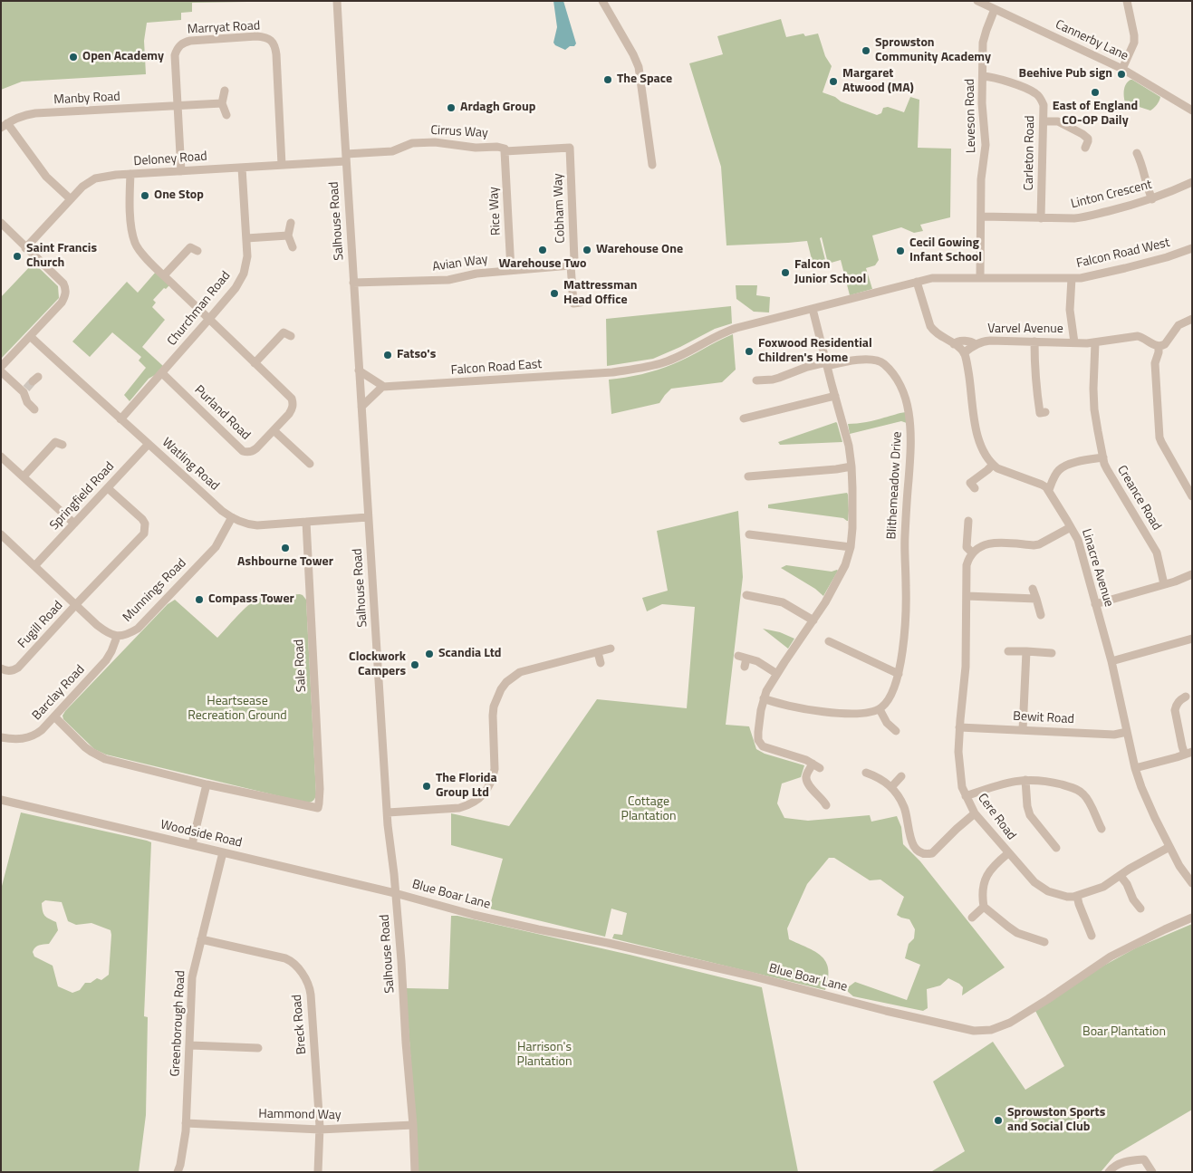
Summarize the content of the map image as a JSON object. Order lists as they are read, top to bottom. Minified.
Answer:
{"streets":{"street":["Marryat Road","Cannerby Lane","Manby Road","Leveson Road","Cirrus Way","Carleton Road","Deloney Road","Linton Crescent","Cobham Way","Rice Way","Salhouse Road","Falcon Road West","Avian Way","Churchman Road","Varvel Avenue","Falcon Road East","Purland Road","Watling Road","Blithemeadow Drive","Springfield Road","Creance Road","Linacre Avenue","Munnings Road","Fugill Road","Sale Road","Barclay Road","Bewit Road","Cere Road","Woodside Road","Blue Boar Lane","Greenborough Road","Breck Road","Hammond Way"]},"crossings":[["Marryat Road","Manby Road"],["Marryat Road","Deloney Road"],["Cannerby Lane","Leveson Road"],["Leveson Road","Carleton Road"],["Leveson Road","Linton Crescent"],["Leveson Road","Falcon Road West"],["Cirrus Way","Deloney Road"],["Cirrus Way","Cobham Way"],["Cirrus Way","Rice Way"],["Cirrus Way","Salhouse Road"],["Carleton Road","Linton Crescent"],["Deloney Road","Salhouse Road"],["Deloney Road","Churchman Road"],["Deloney Road","Purland Road"],["Cobham Way","Avian Way"],["Rice Way","Avian Way"],["Salhouse Road","Avian Way"],["Salhouse Road","Watling Road"],["Salhouse Road","Woodside Road"],["Salhouse Road","Blue Boar Lane"],["Salhouse Road","Hammond Way"],["Falcon Road West","Varvel Avenue"],["Falcon Road West","Falcon Road East"],["Churchman Road","Purland Road"],["Churchman Road","Watling Road"],["Varvel Avenue","Creance Road"],["Watling Road","Springfield Road"],["Watling Road","Munnings Road"],["Watling Road","Sale Road"],["Springfield Road","Munnings Road"],["Springfield Road","Fugill Road"],["Linacre Avenue","Bewit Road"],["Linacre Avenue","Cere Road"],["Munnings Road","Fugill Road"],["Munnings Road","Barclay Road"],["Sale Road","Barclay Road"],["Bewit Road","Cere Road"],["Woodside Road","Blue Boar Lane"],["Woodside Road","Greenborough Road"],["Greenborough Road","Breck Road"],["Greenborough Road","Hammond Way"],["Breck Road","Hammond Way"]],"parks":["Heartsease Recreation Ground","Cottage Plantation","Boar Plantation","Harrison's Plantation"],"places":["Sprowston Community Academy","Open Academy","Beehive Pub sign","The Space","Margaret Atwood (MA)","East of England CO-OP Daily","Ardagh Group","One Stop","Warehouse Two","Warehouse One","Cecil Gowing Infant School","Saint Francis Church","Falcon Junior School","Mattressman Head Office","Foxwood Residential Children's Home","Fatso's","Ashbourne Tower","Compass Tower","Scandia Ltd","Clockwork Campers","The Florida Group Ltd","Sprowston Sports and Social Club"]}
